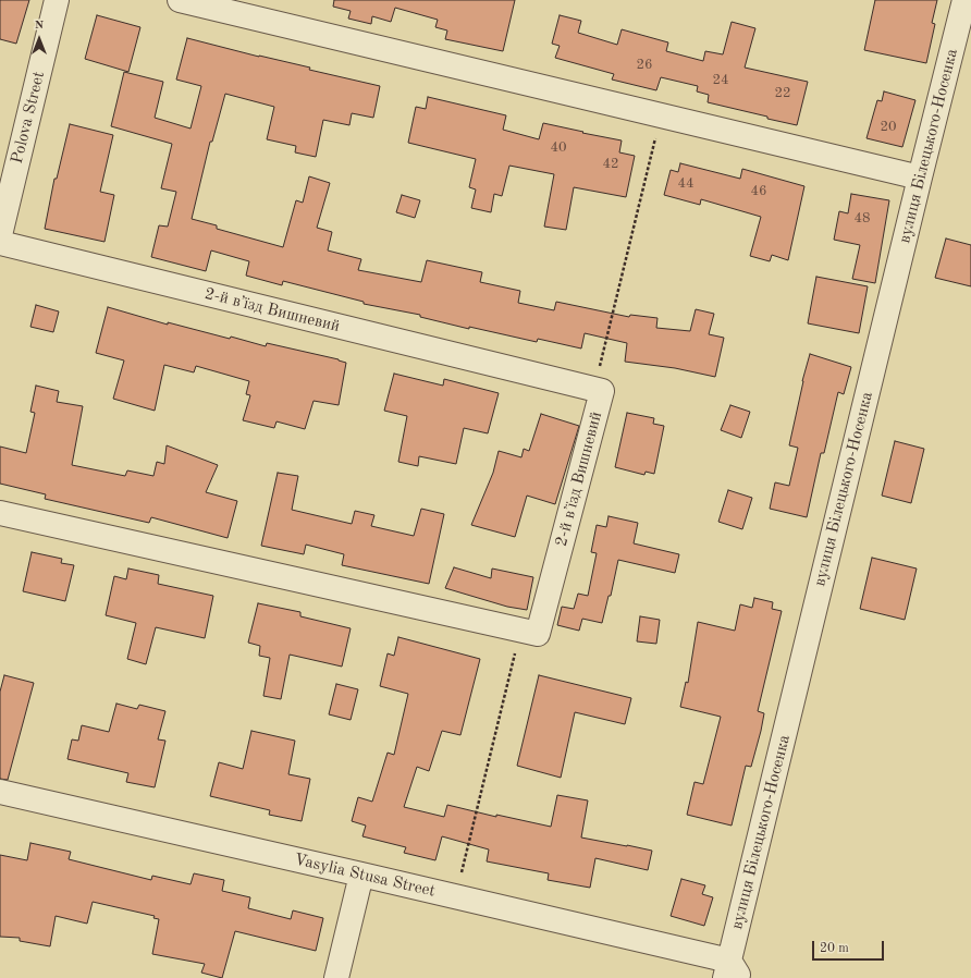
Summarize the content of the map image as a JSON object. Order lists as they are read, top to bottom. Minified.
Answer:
{"streets":{"street":["Polova Street","вулиця Білецького-Носенка","2-й вʼїзд Вишневий","Vasylia Stusa Street"]},"crossings":[["вулиця Білецького-Носенка","Vasylia Stusa Street"]],"house_numbers":["26","24","22","20","40","42","44","46","48"],"scale_bar":"20 m","north":"top"}
